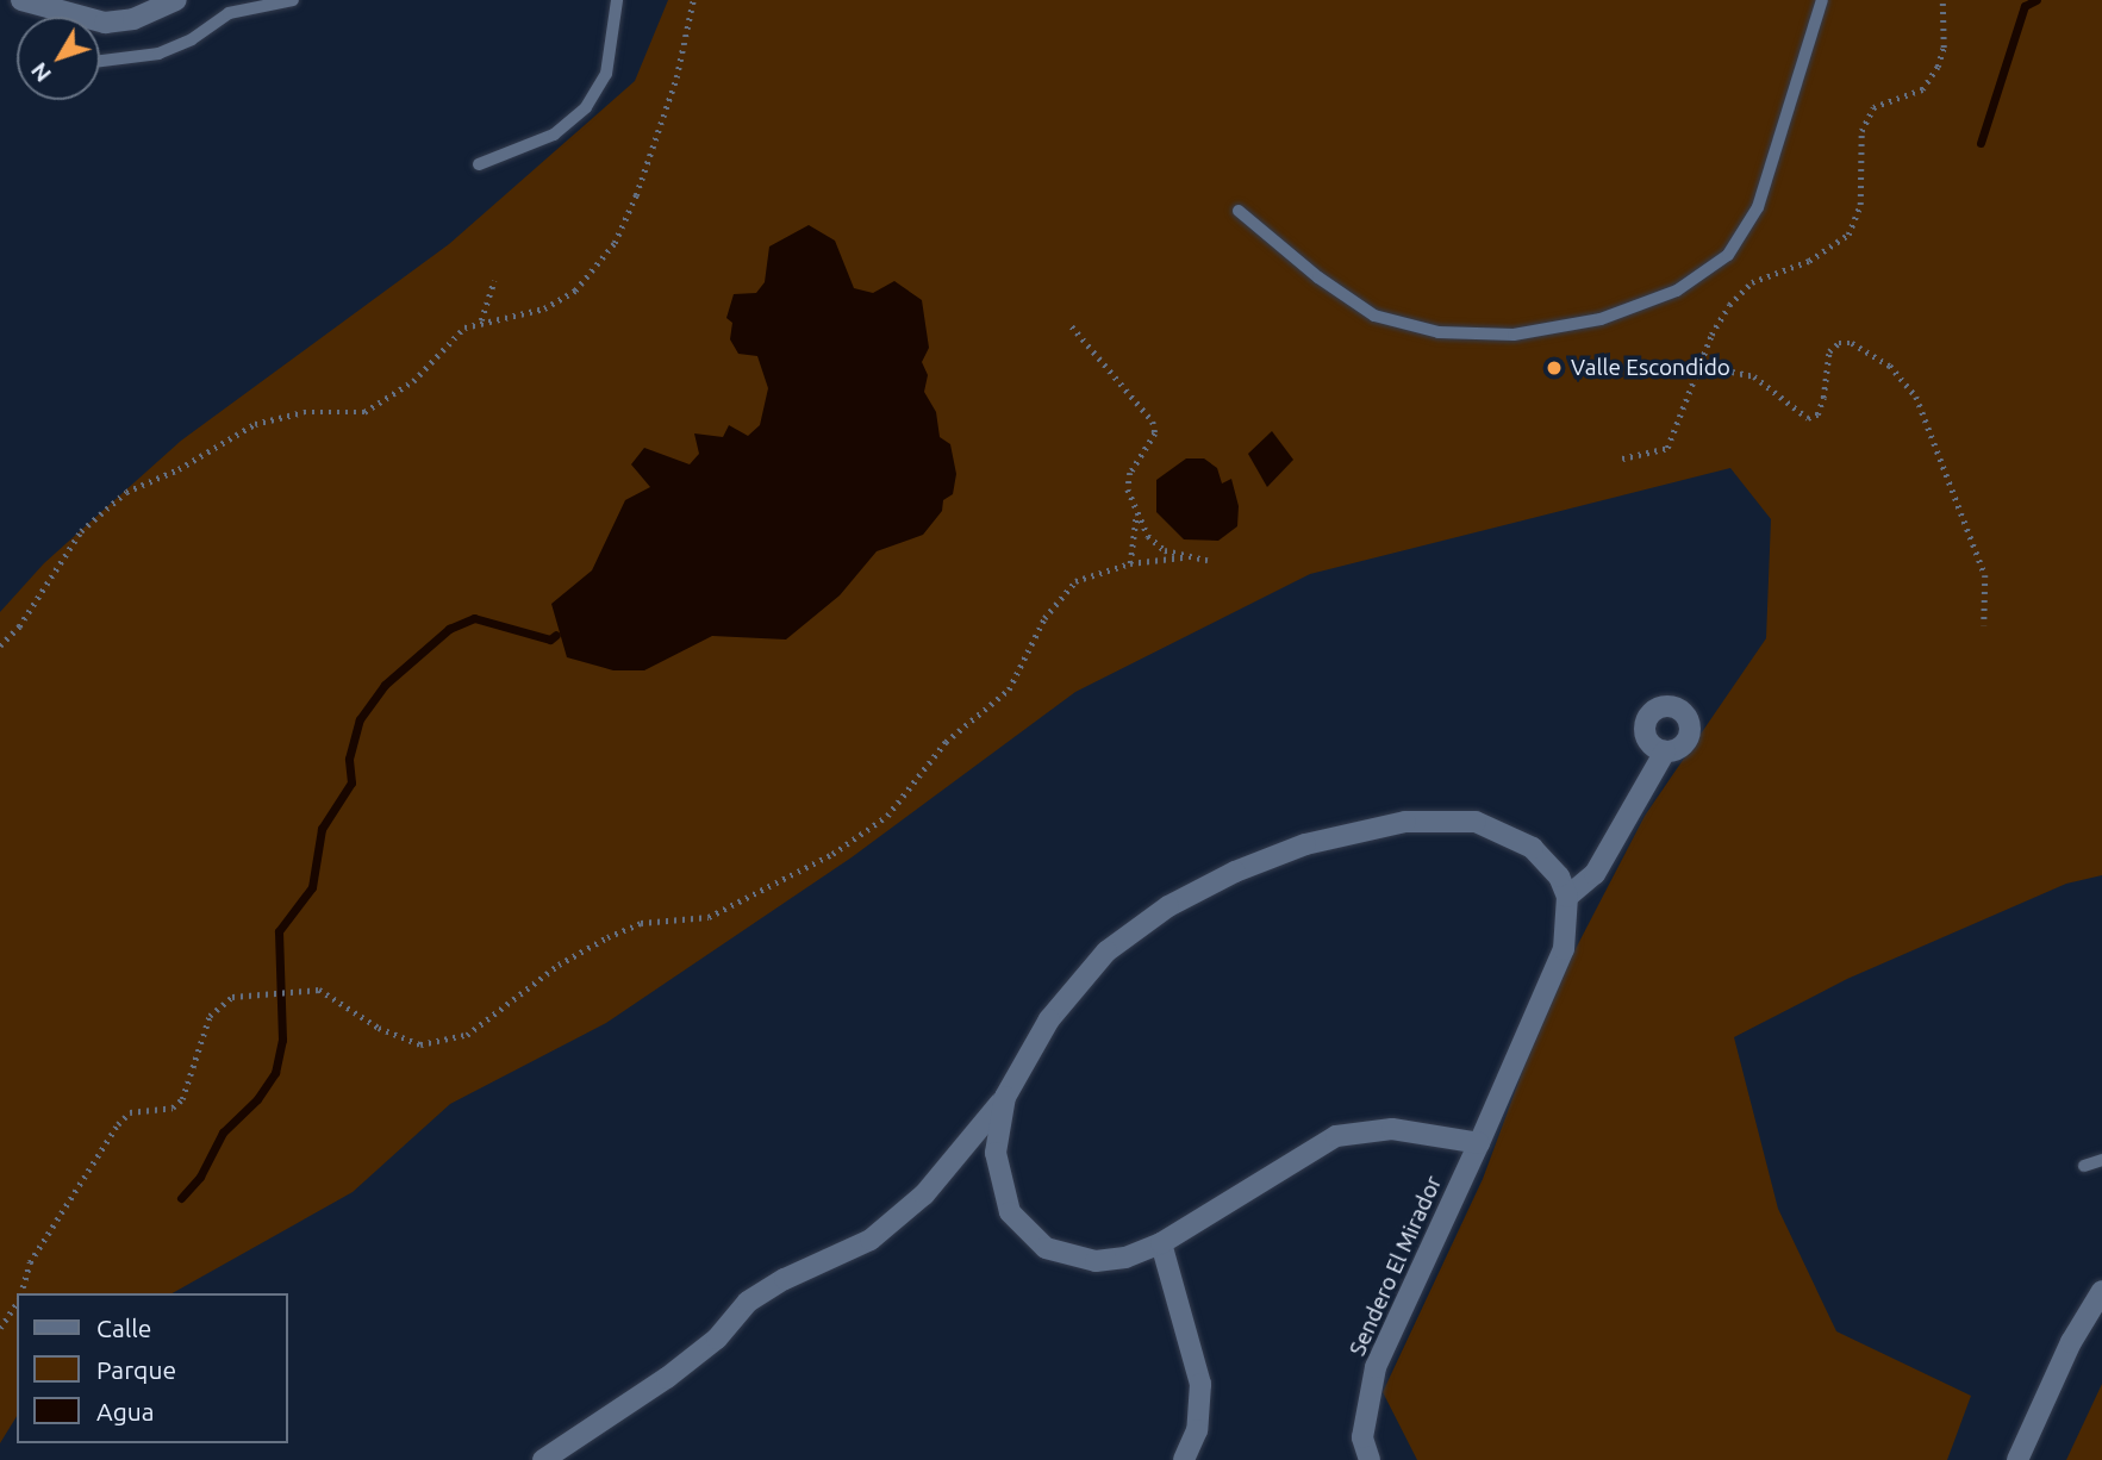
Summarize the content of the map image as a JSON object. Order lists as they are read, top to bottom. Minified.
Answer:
{"streets":{"street":["Sendero El Mirador"]},"places":["Valle Escondido"],"legend":["Calle","Parque","Agua"],"north":"bottom left"}
